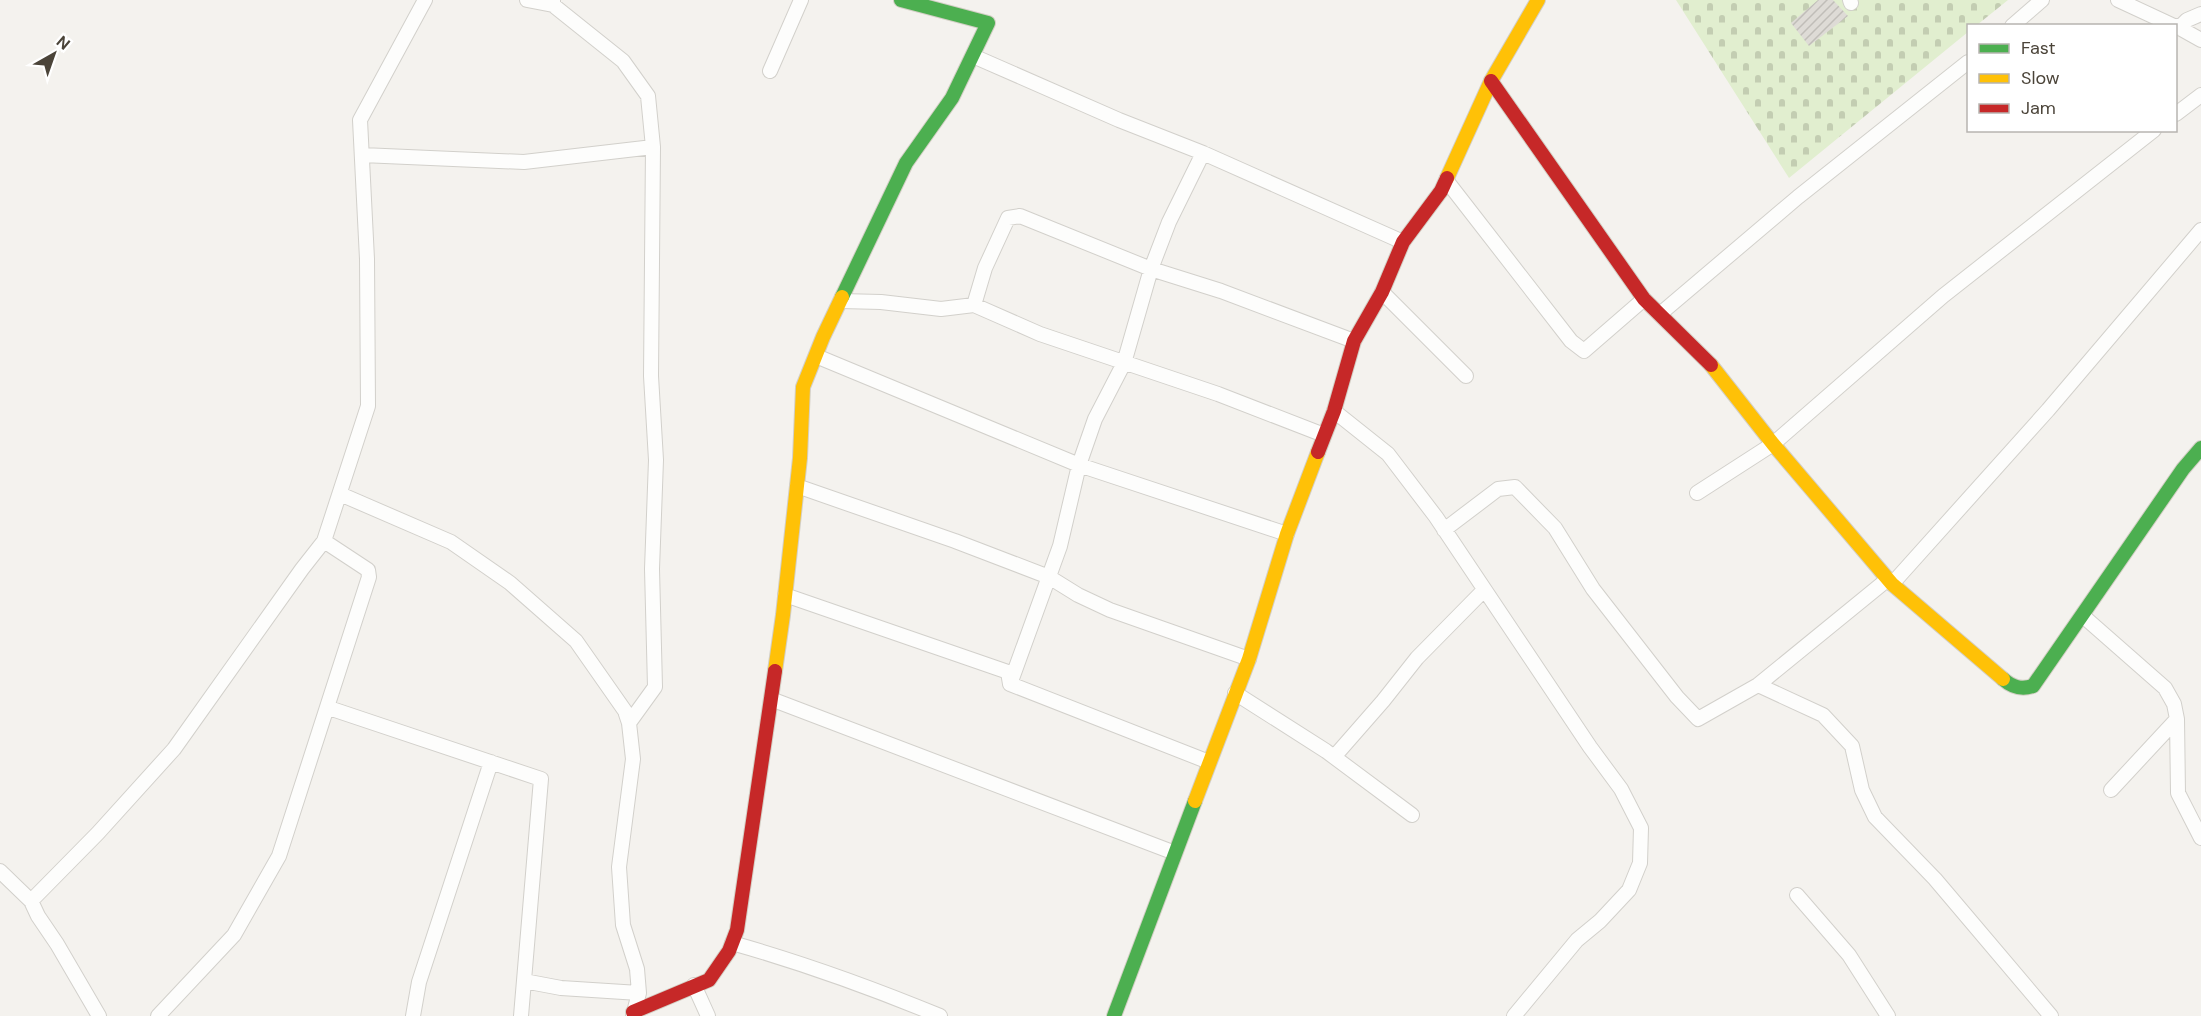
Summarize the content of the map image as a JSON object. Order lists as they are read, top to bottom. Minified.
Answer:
{"legend":["Fast","Slow","Jam"],"north":"top right"}
